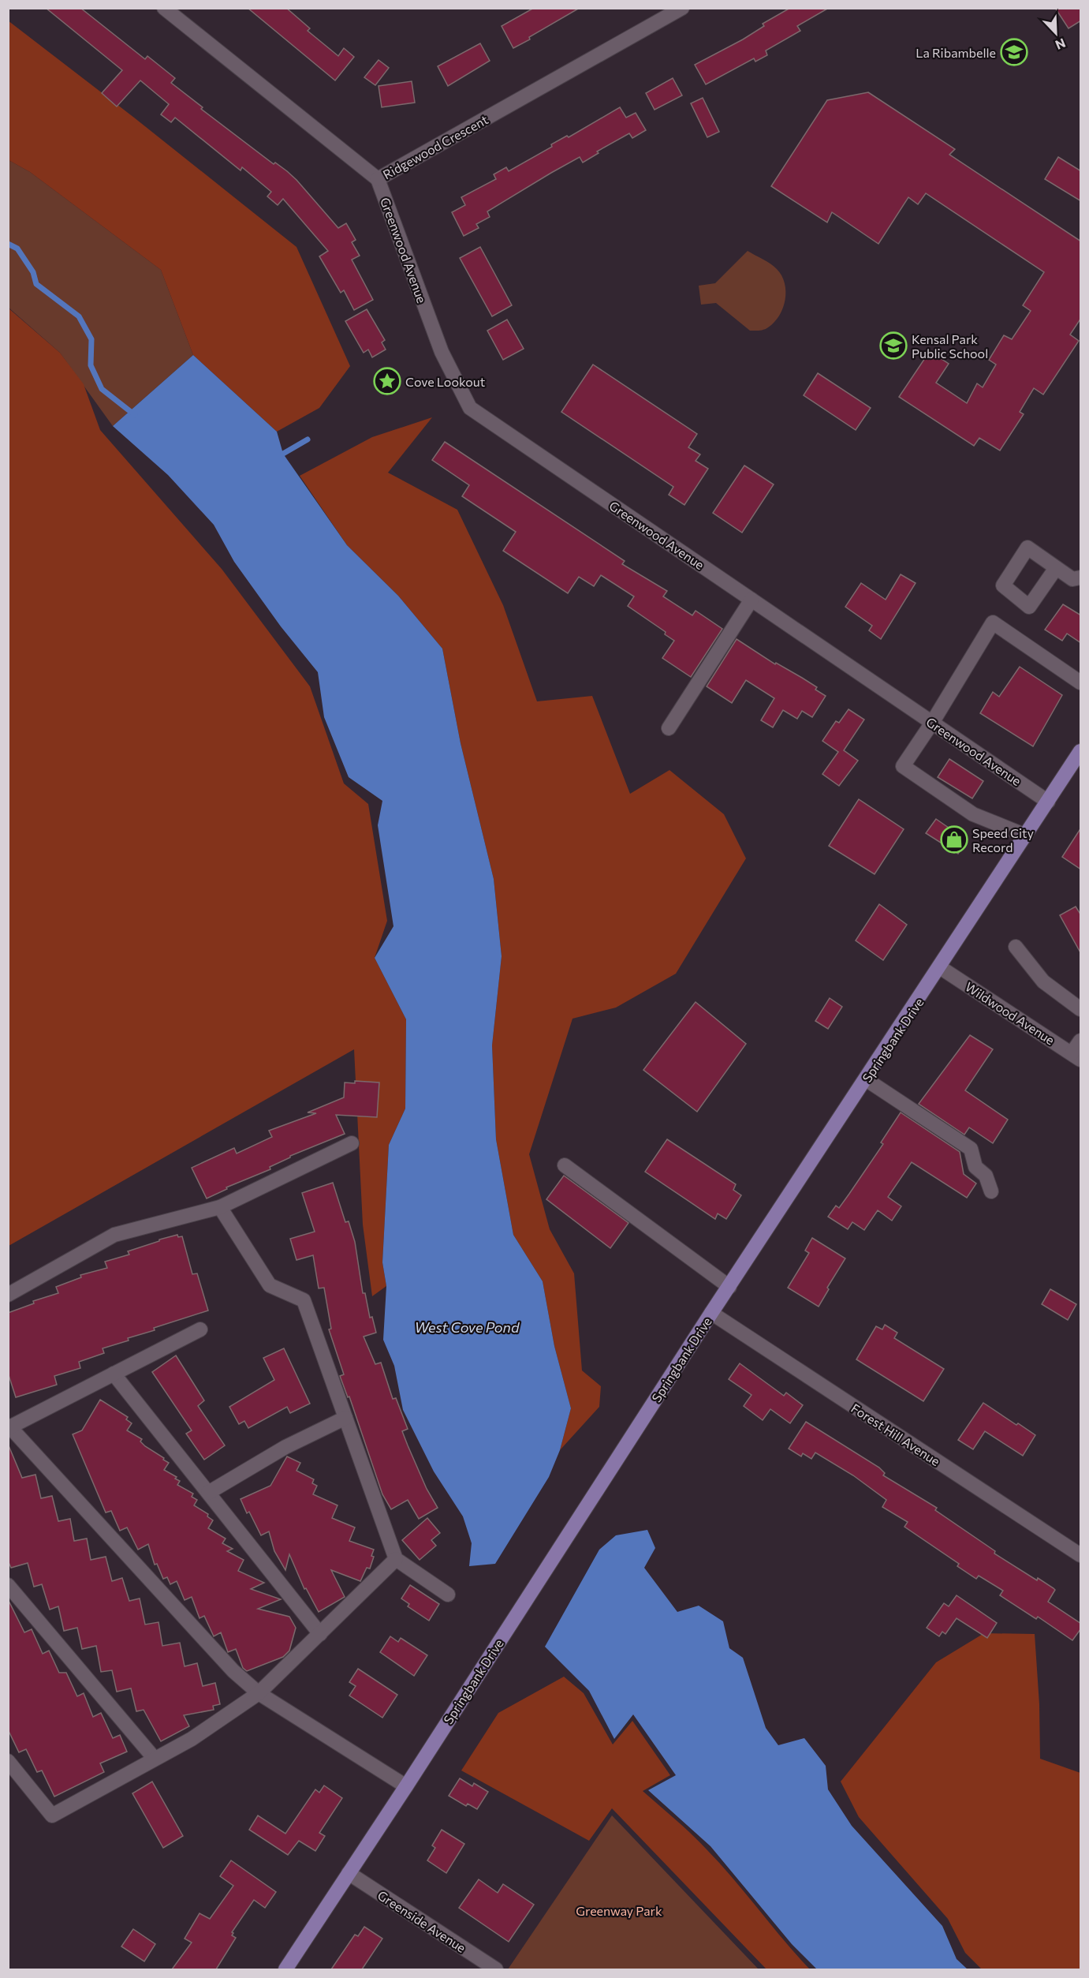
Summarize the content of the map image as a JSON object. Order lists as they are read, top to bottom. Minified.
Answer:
{"streets":{"main road":["Springbank Drive"],"street":["Ridgewood Crescent","Greenwood Avenue","Wildwood Avenue","Forest Hill Avenue","Greenside Avenue"]},"crossings":[["Ridgewood Crescent","Greenwood Avenue"],["Greenwood Avenue","Springbank Drive"],["Wildwood Avenue","Springbank Drive"],["Springbank Drive","Forest Hill Avenue"],["Springbank Drive","Greenside Avenue"]],"water":["West Cove Pond"],"parks":["Greenway Park"],"places":{"school or university":["La Ribambelle","Kensal Park Public School"],"place":["Cove Lookout"],"shop":["Speed City Record"]},"north":"bottom right"}
